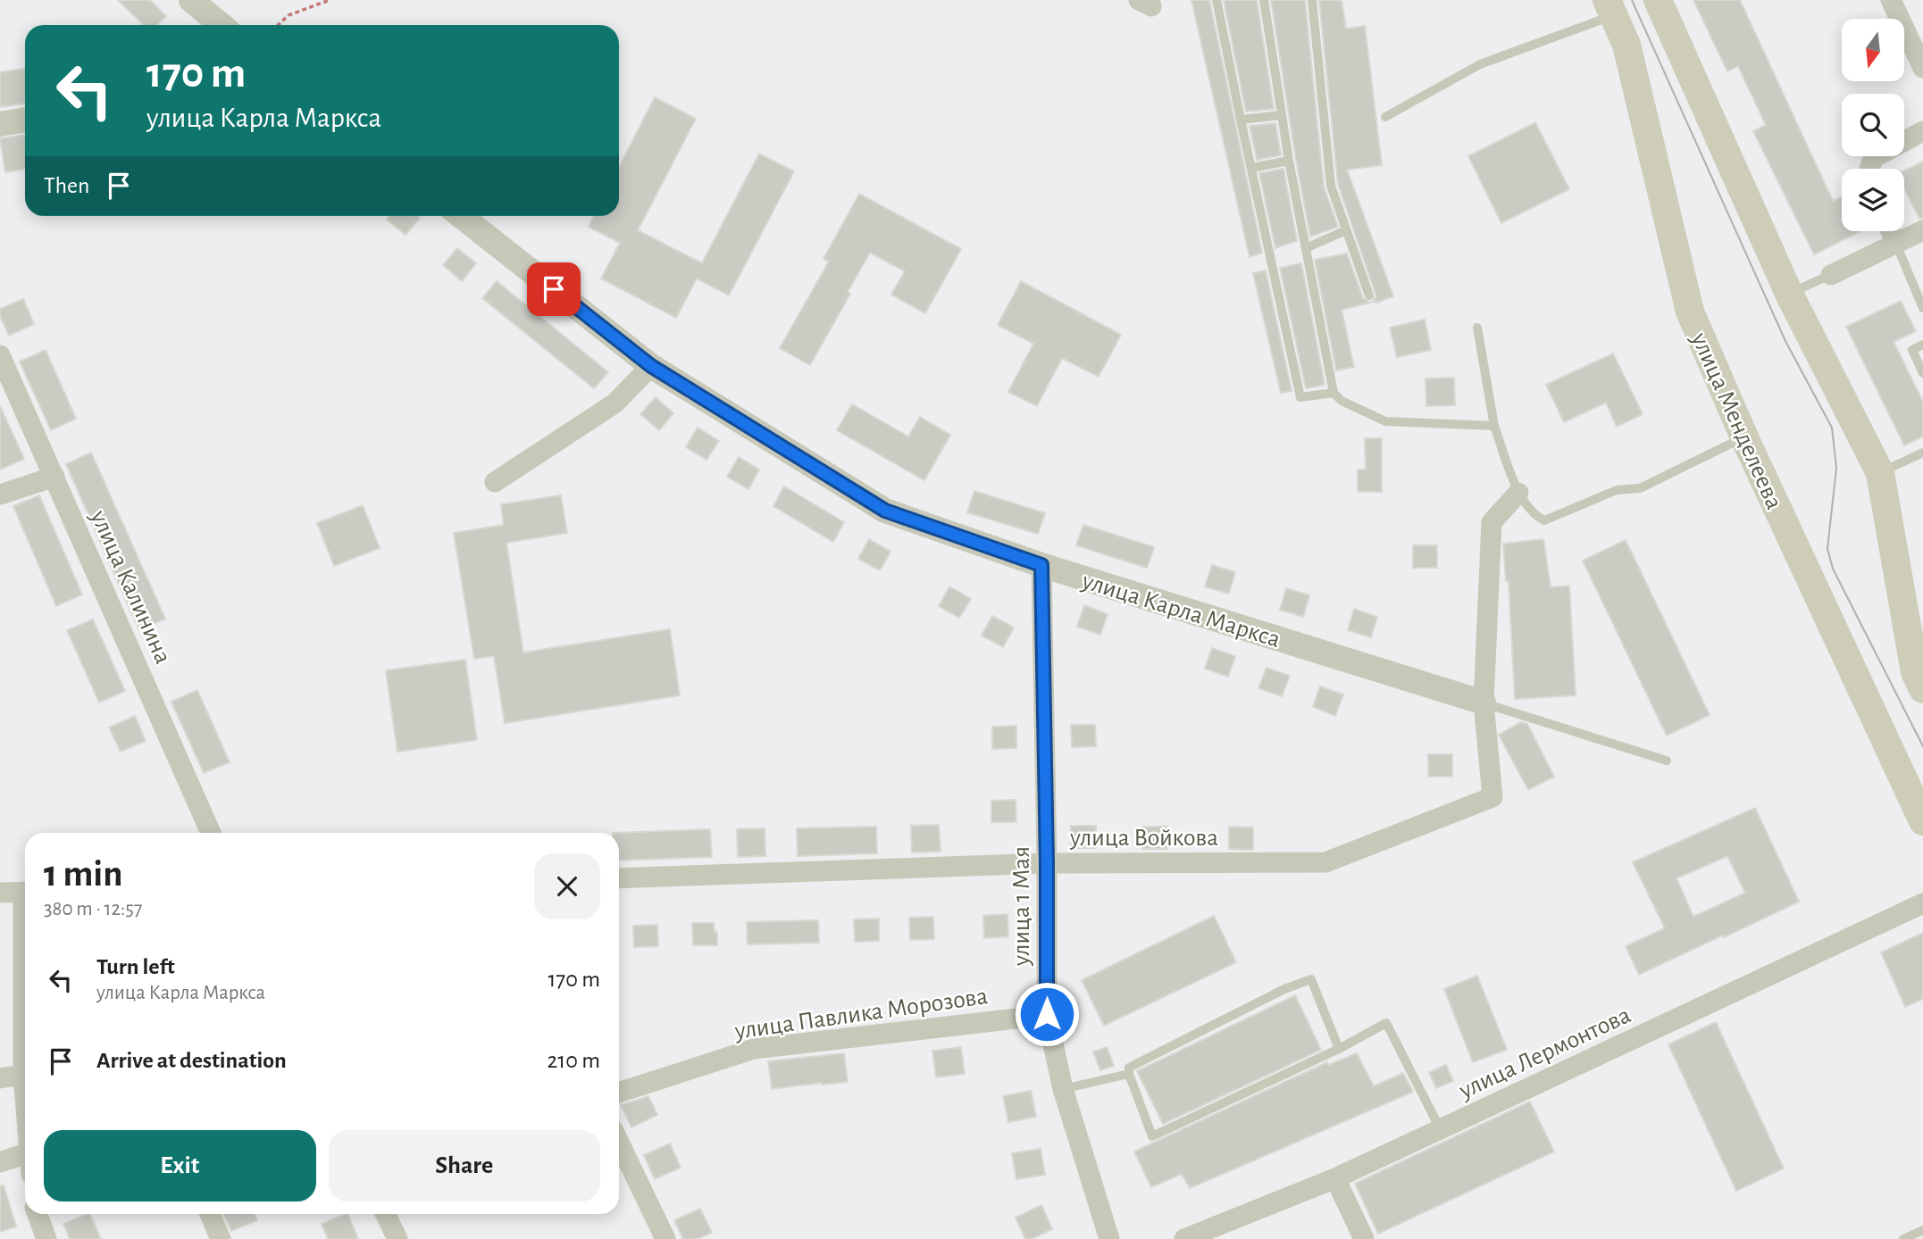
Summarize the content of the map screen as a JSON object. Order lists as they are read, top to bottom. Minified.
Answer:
{"streets":{"main road":["улица Менделеева"],"street":["улица Калинина","улица Карла Маркса","улица Войкова","улица 1 Мая","улица Павлика Морозова","улица Лермонтова"]},"crossings":[["улица Карла Маркса","улица Войкова"],["улица Карла Маркса","улица 1 Мая"],["улица Войкова","улица 1 Мая"],["улица 1 Мая","улица Павлика Морозова"]],"north":"bottom","page":{"turn":["170 m","улица Карла Маркса"],"then":"Then","heading":["1 min","380 m · 12:57"],"list":[{"name":"Turn left","note":"улица Карла Маркса","value":"170 m"},{"name":"Arrive at destination","value":"210 m"}],"buttons":["Exit","Share"]}}
